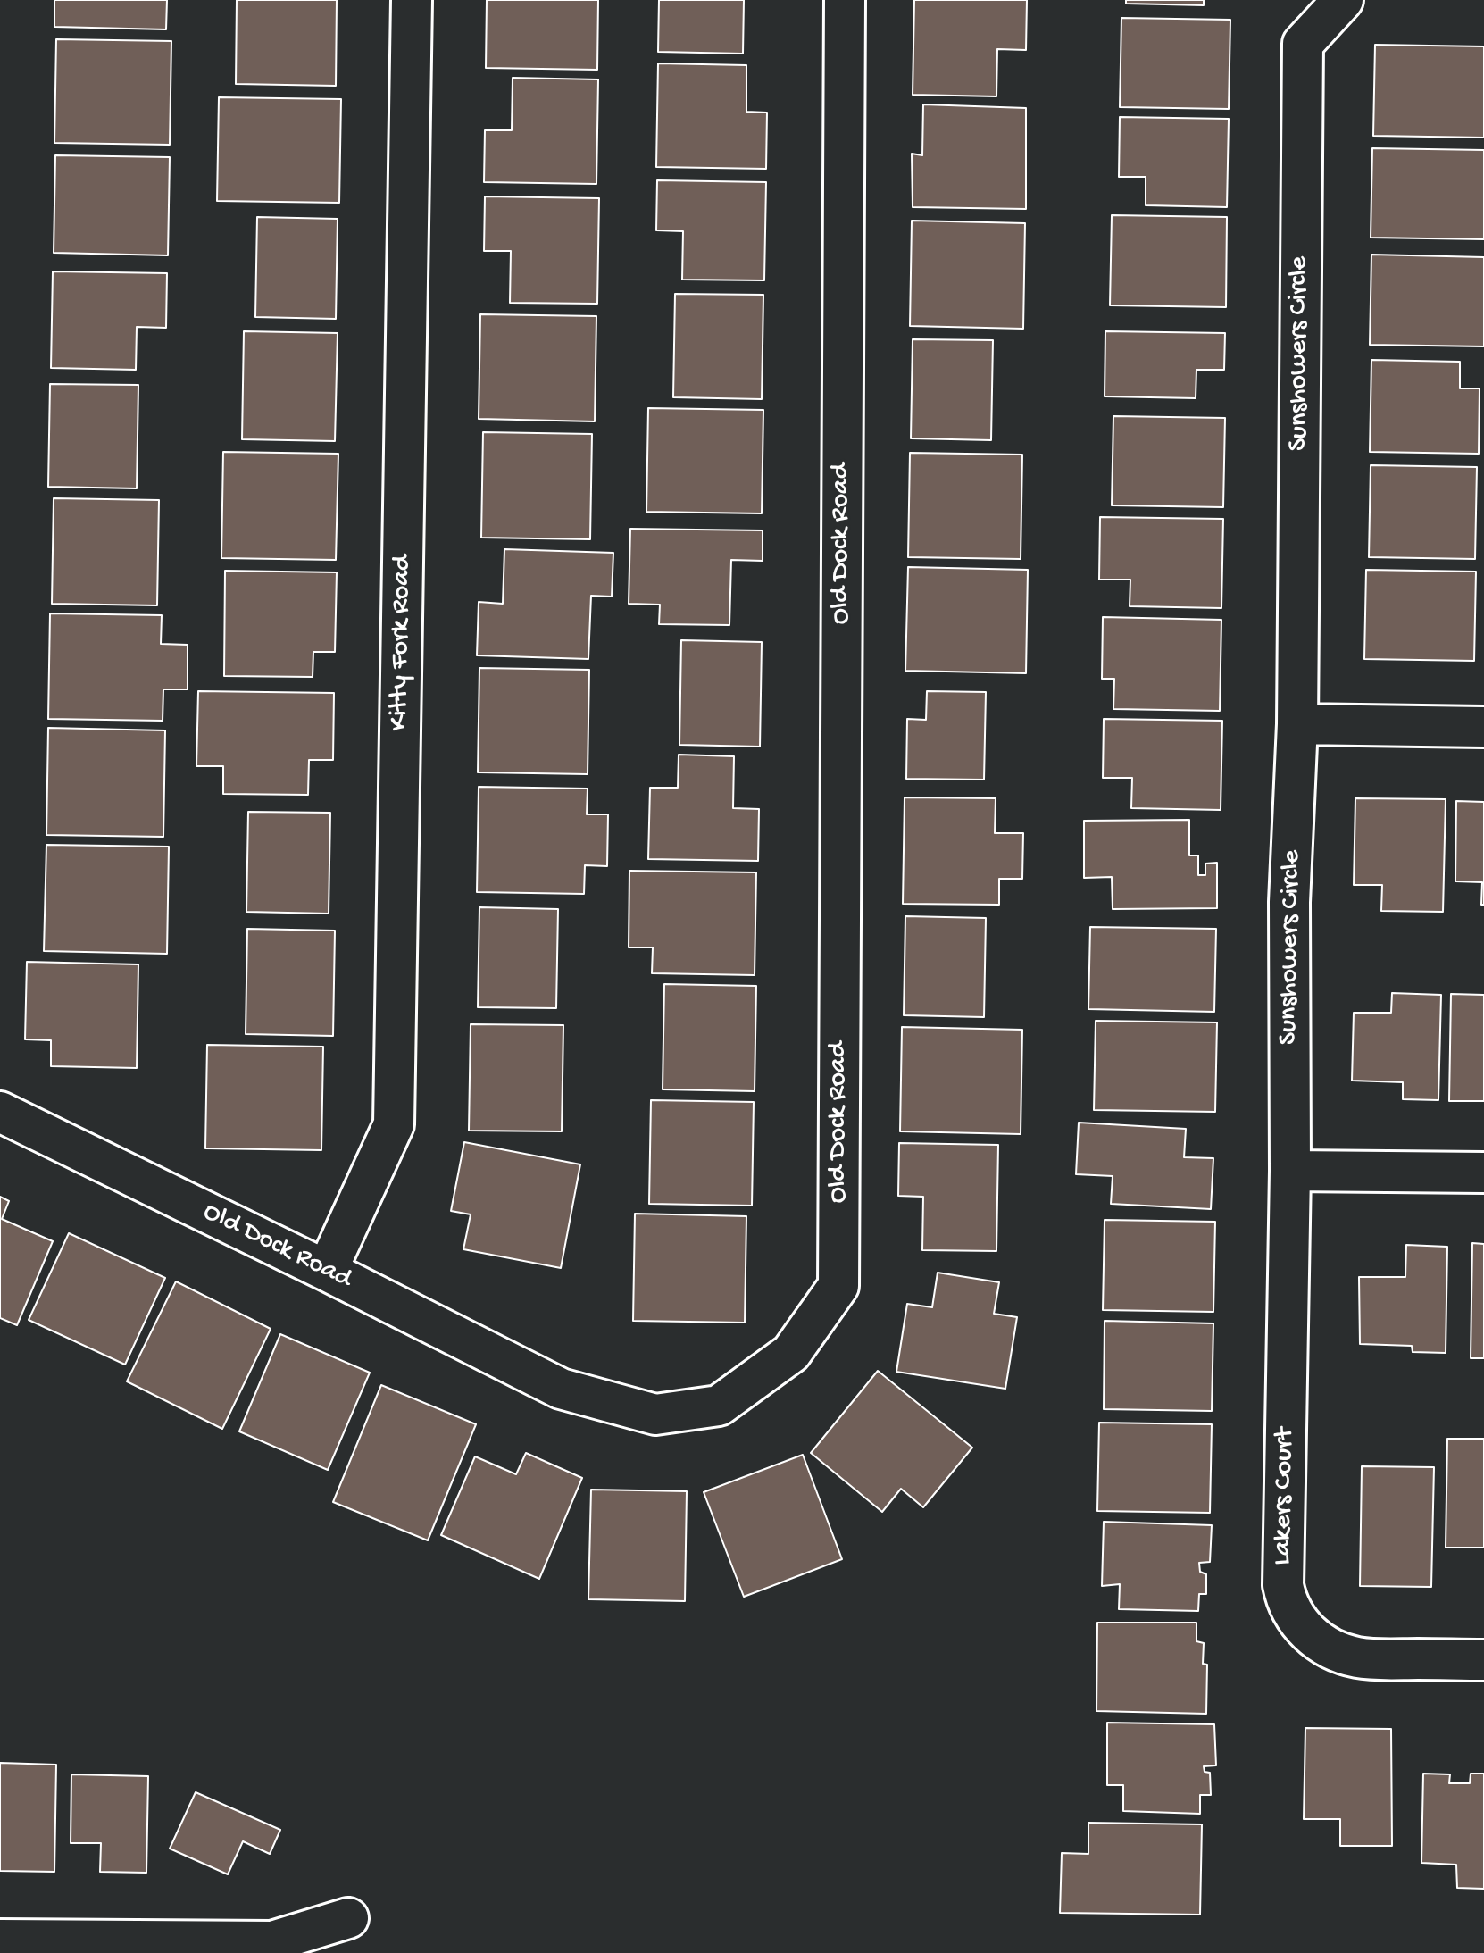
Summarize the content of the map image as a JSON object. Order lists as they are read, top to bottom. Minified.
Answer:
{"streets":{"street":["Sunshowers Circle","Old Dock Road","Kitty Fork Road","Lakers Court"]},"crossings":[["Sunshowers Circle","Lakers Court"],["Old Dock Road","Kitty Fork Road"]]}
